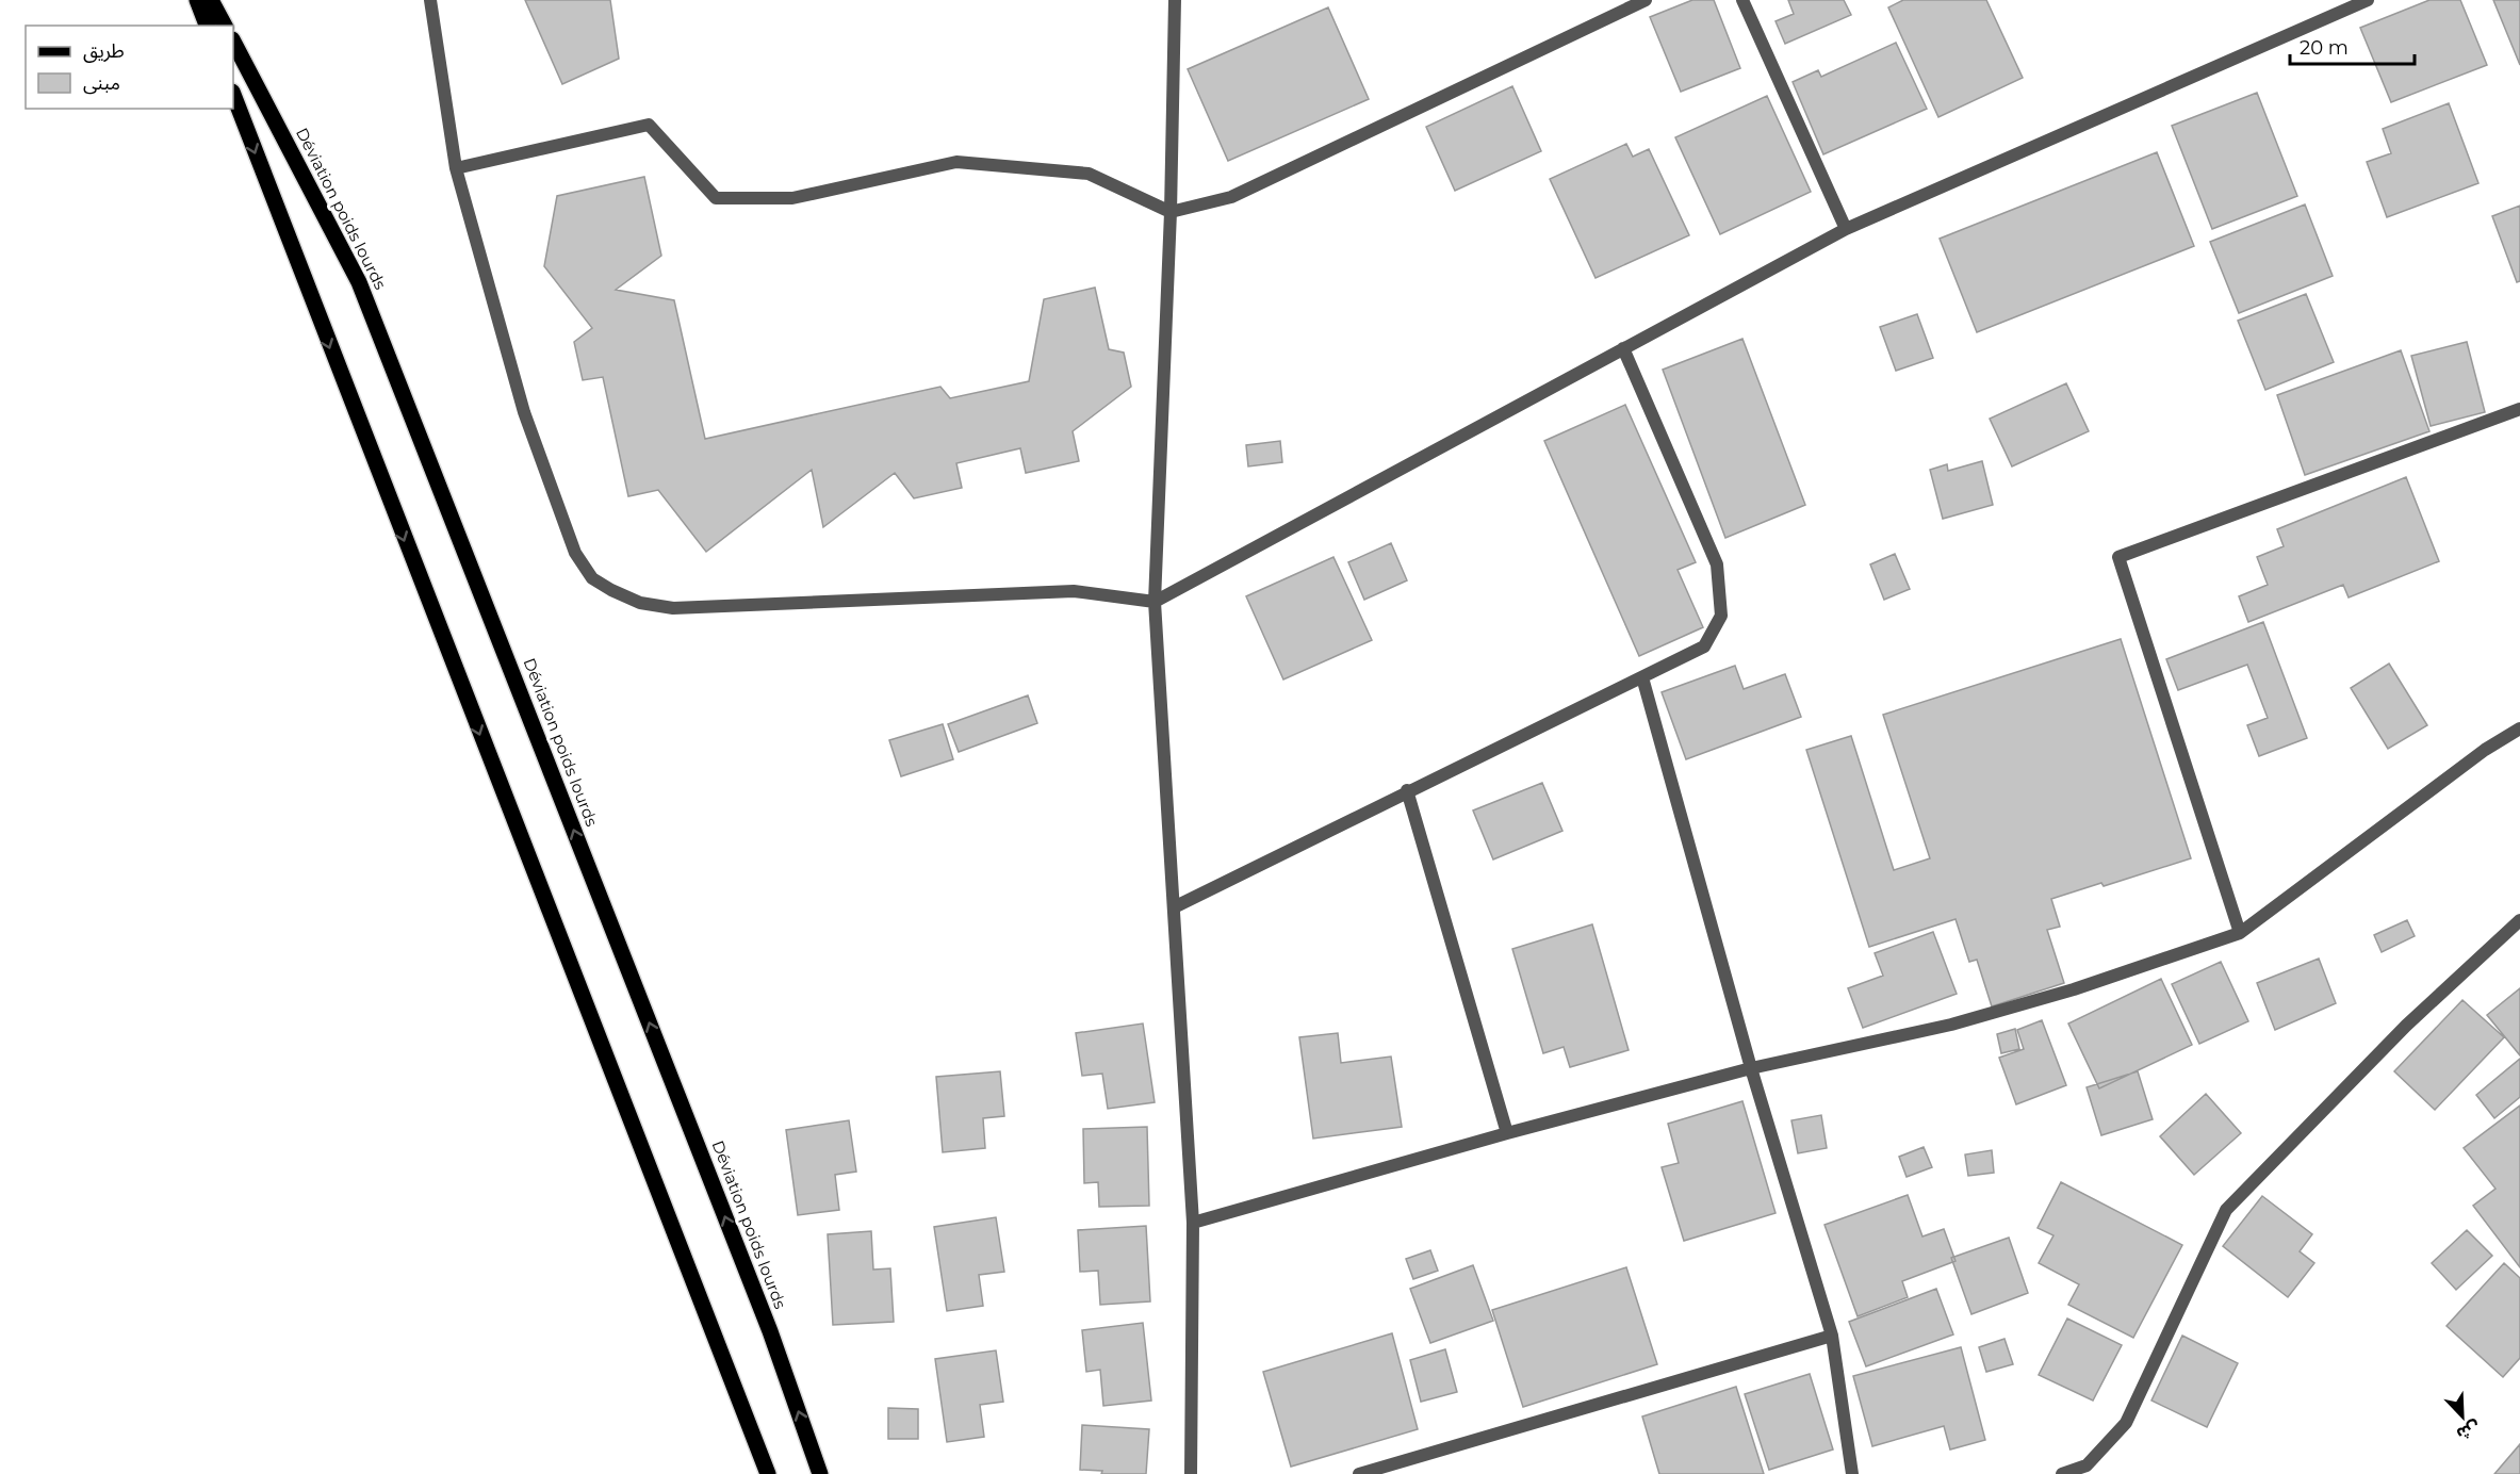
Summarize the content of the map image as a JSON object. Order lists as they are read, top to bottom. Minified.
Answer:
{"streets":{"main road":["Déviation poids lourds"]},"legend":["طريق","مبنى"],"scale_bar":"20 m","north":"bottom right"}
